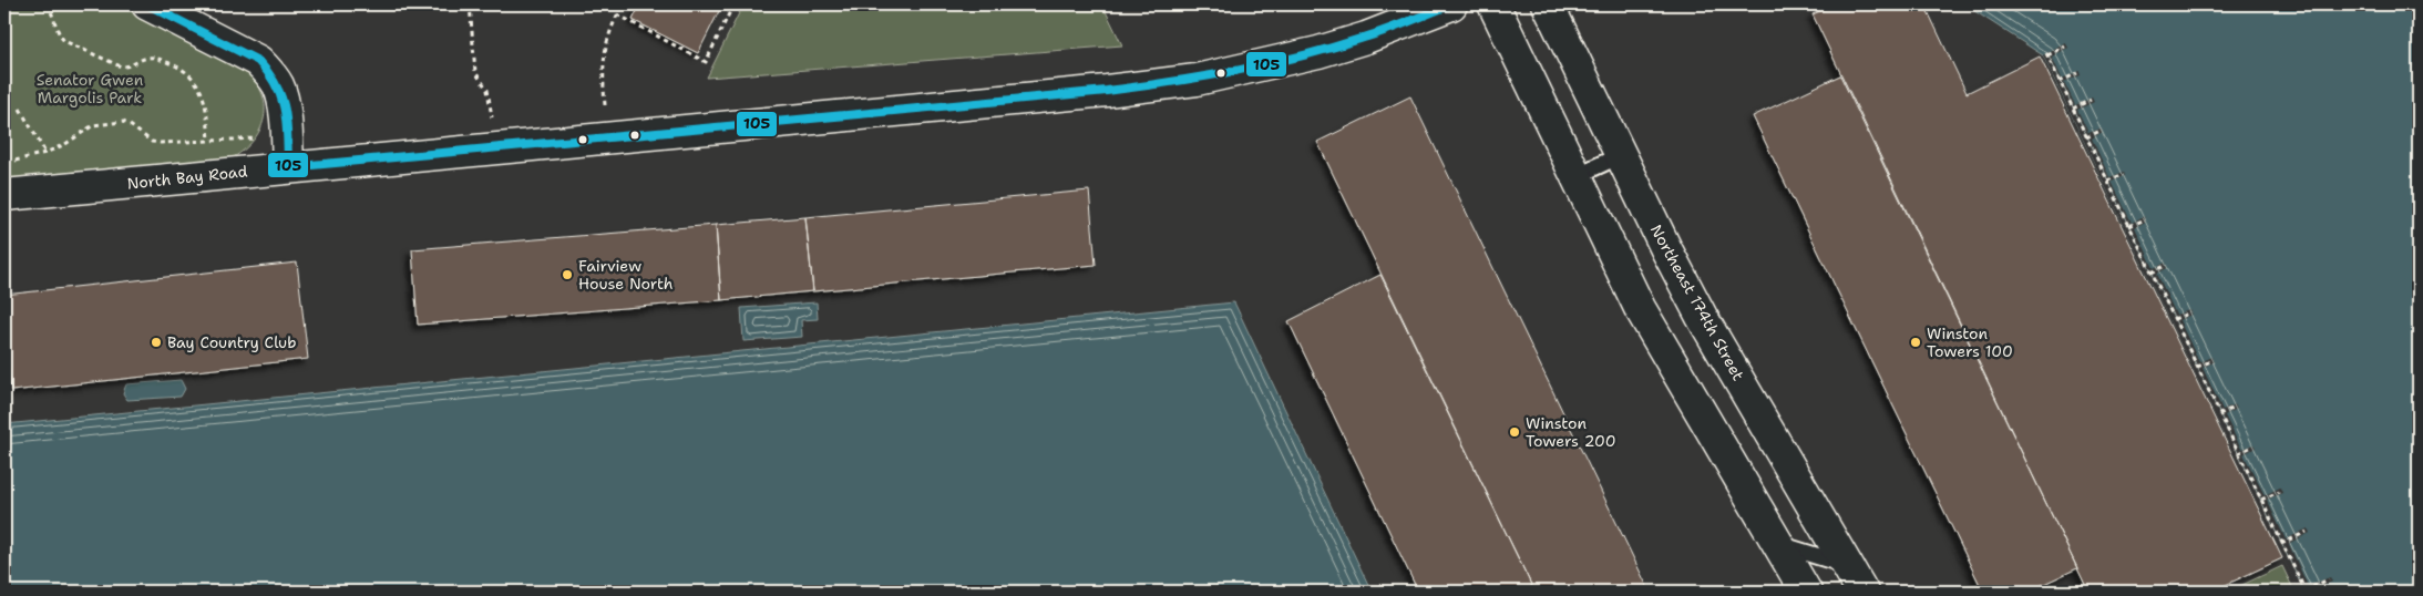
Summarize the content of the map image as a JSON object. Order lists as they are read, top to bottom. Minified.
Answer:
{"streets":{"street":["North Bay Road","Northeast 174th Street"]},"parks":["Senator Gwen Margolis Park"],"places":["Fairview House North","Bay Country Club","Winston Towers 100","Winston Towers 200"],"lines":["transit line 105"]}
